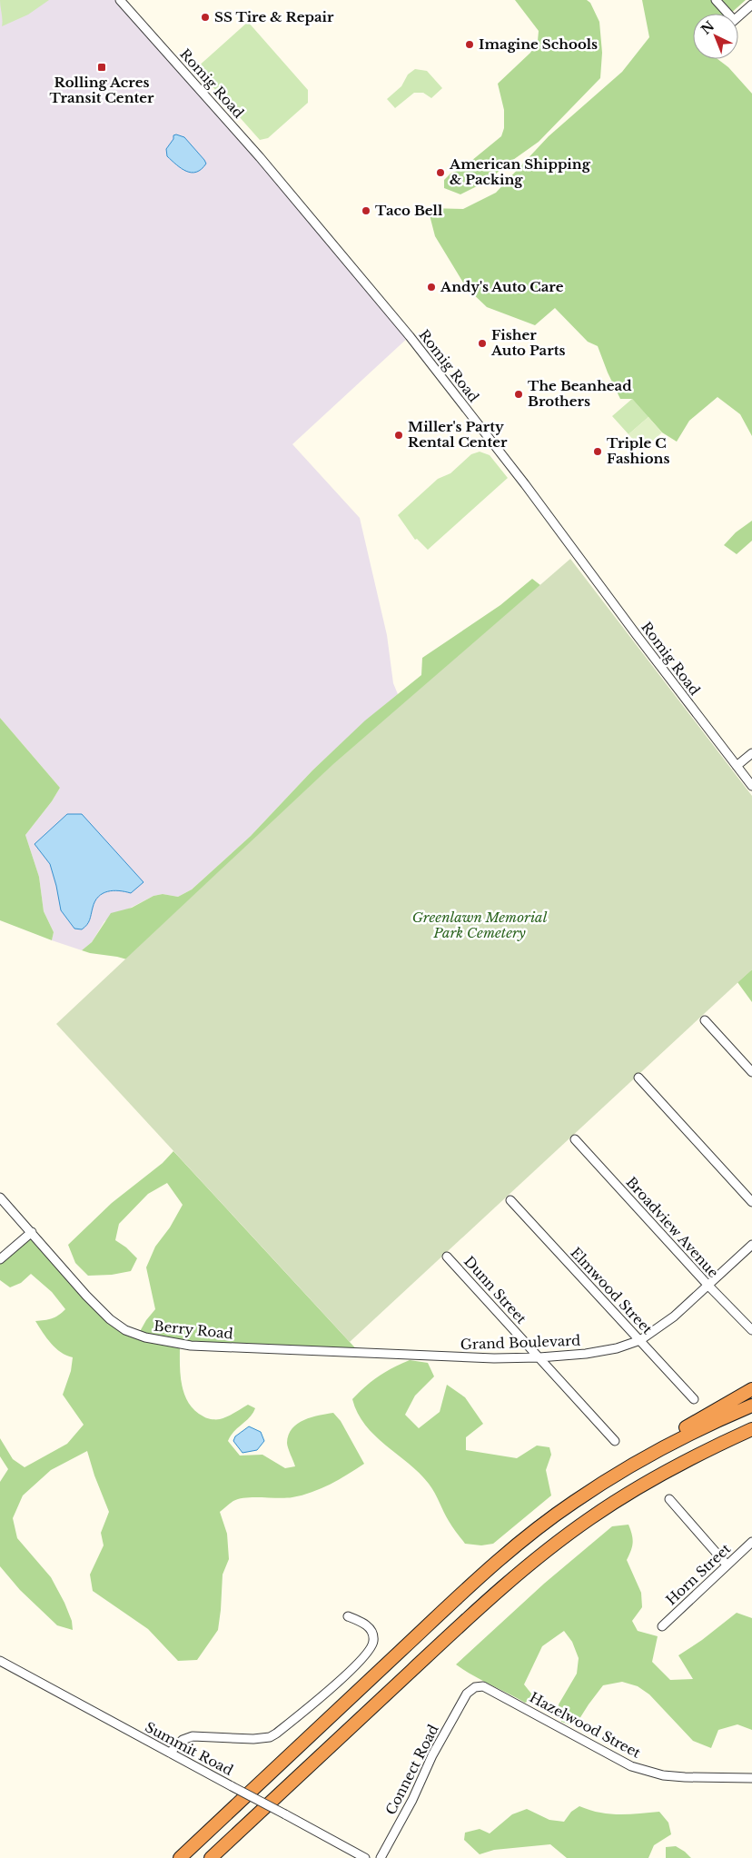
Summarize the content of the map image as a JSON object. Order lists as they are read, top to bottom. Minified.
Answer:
{"streets":{"street":["Romig Road","Broadview Avenue","Dunn Street","Elmwood Street","Berry Road","Grand Boulevard","Horn Street","Hazelwood Street","Summit Road","Connect Road"]},"crossings":[["Broadview Avenue","Grand Boulevard"],["Dunn Street","Grand Boulevard"],["Elmwood Street","Grand Boulevard"],["Berry Road","Grand Boulevard"],["Hazelwood Street","Connect Road"]],"parks":["Greenlawn Memorial Park Cemetery"],"places":{"other":["SS Tire & Repair","Imagine Schools","American Shipping & Packing","Taco Bell","Andy's Auto Care","Fisher Auto Parts","The Beanhead Brothers","Miller's Party Rental Center","Triple C Fashions"],"transit":["Rolling Acres Transit Center"]},"north":"top left"}
